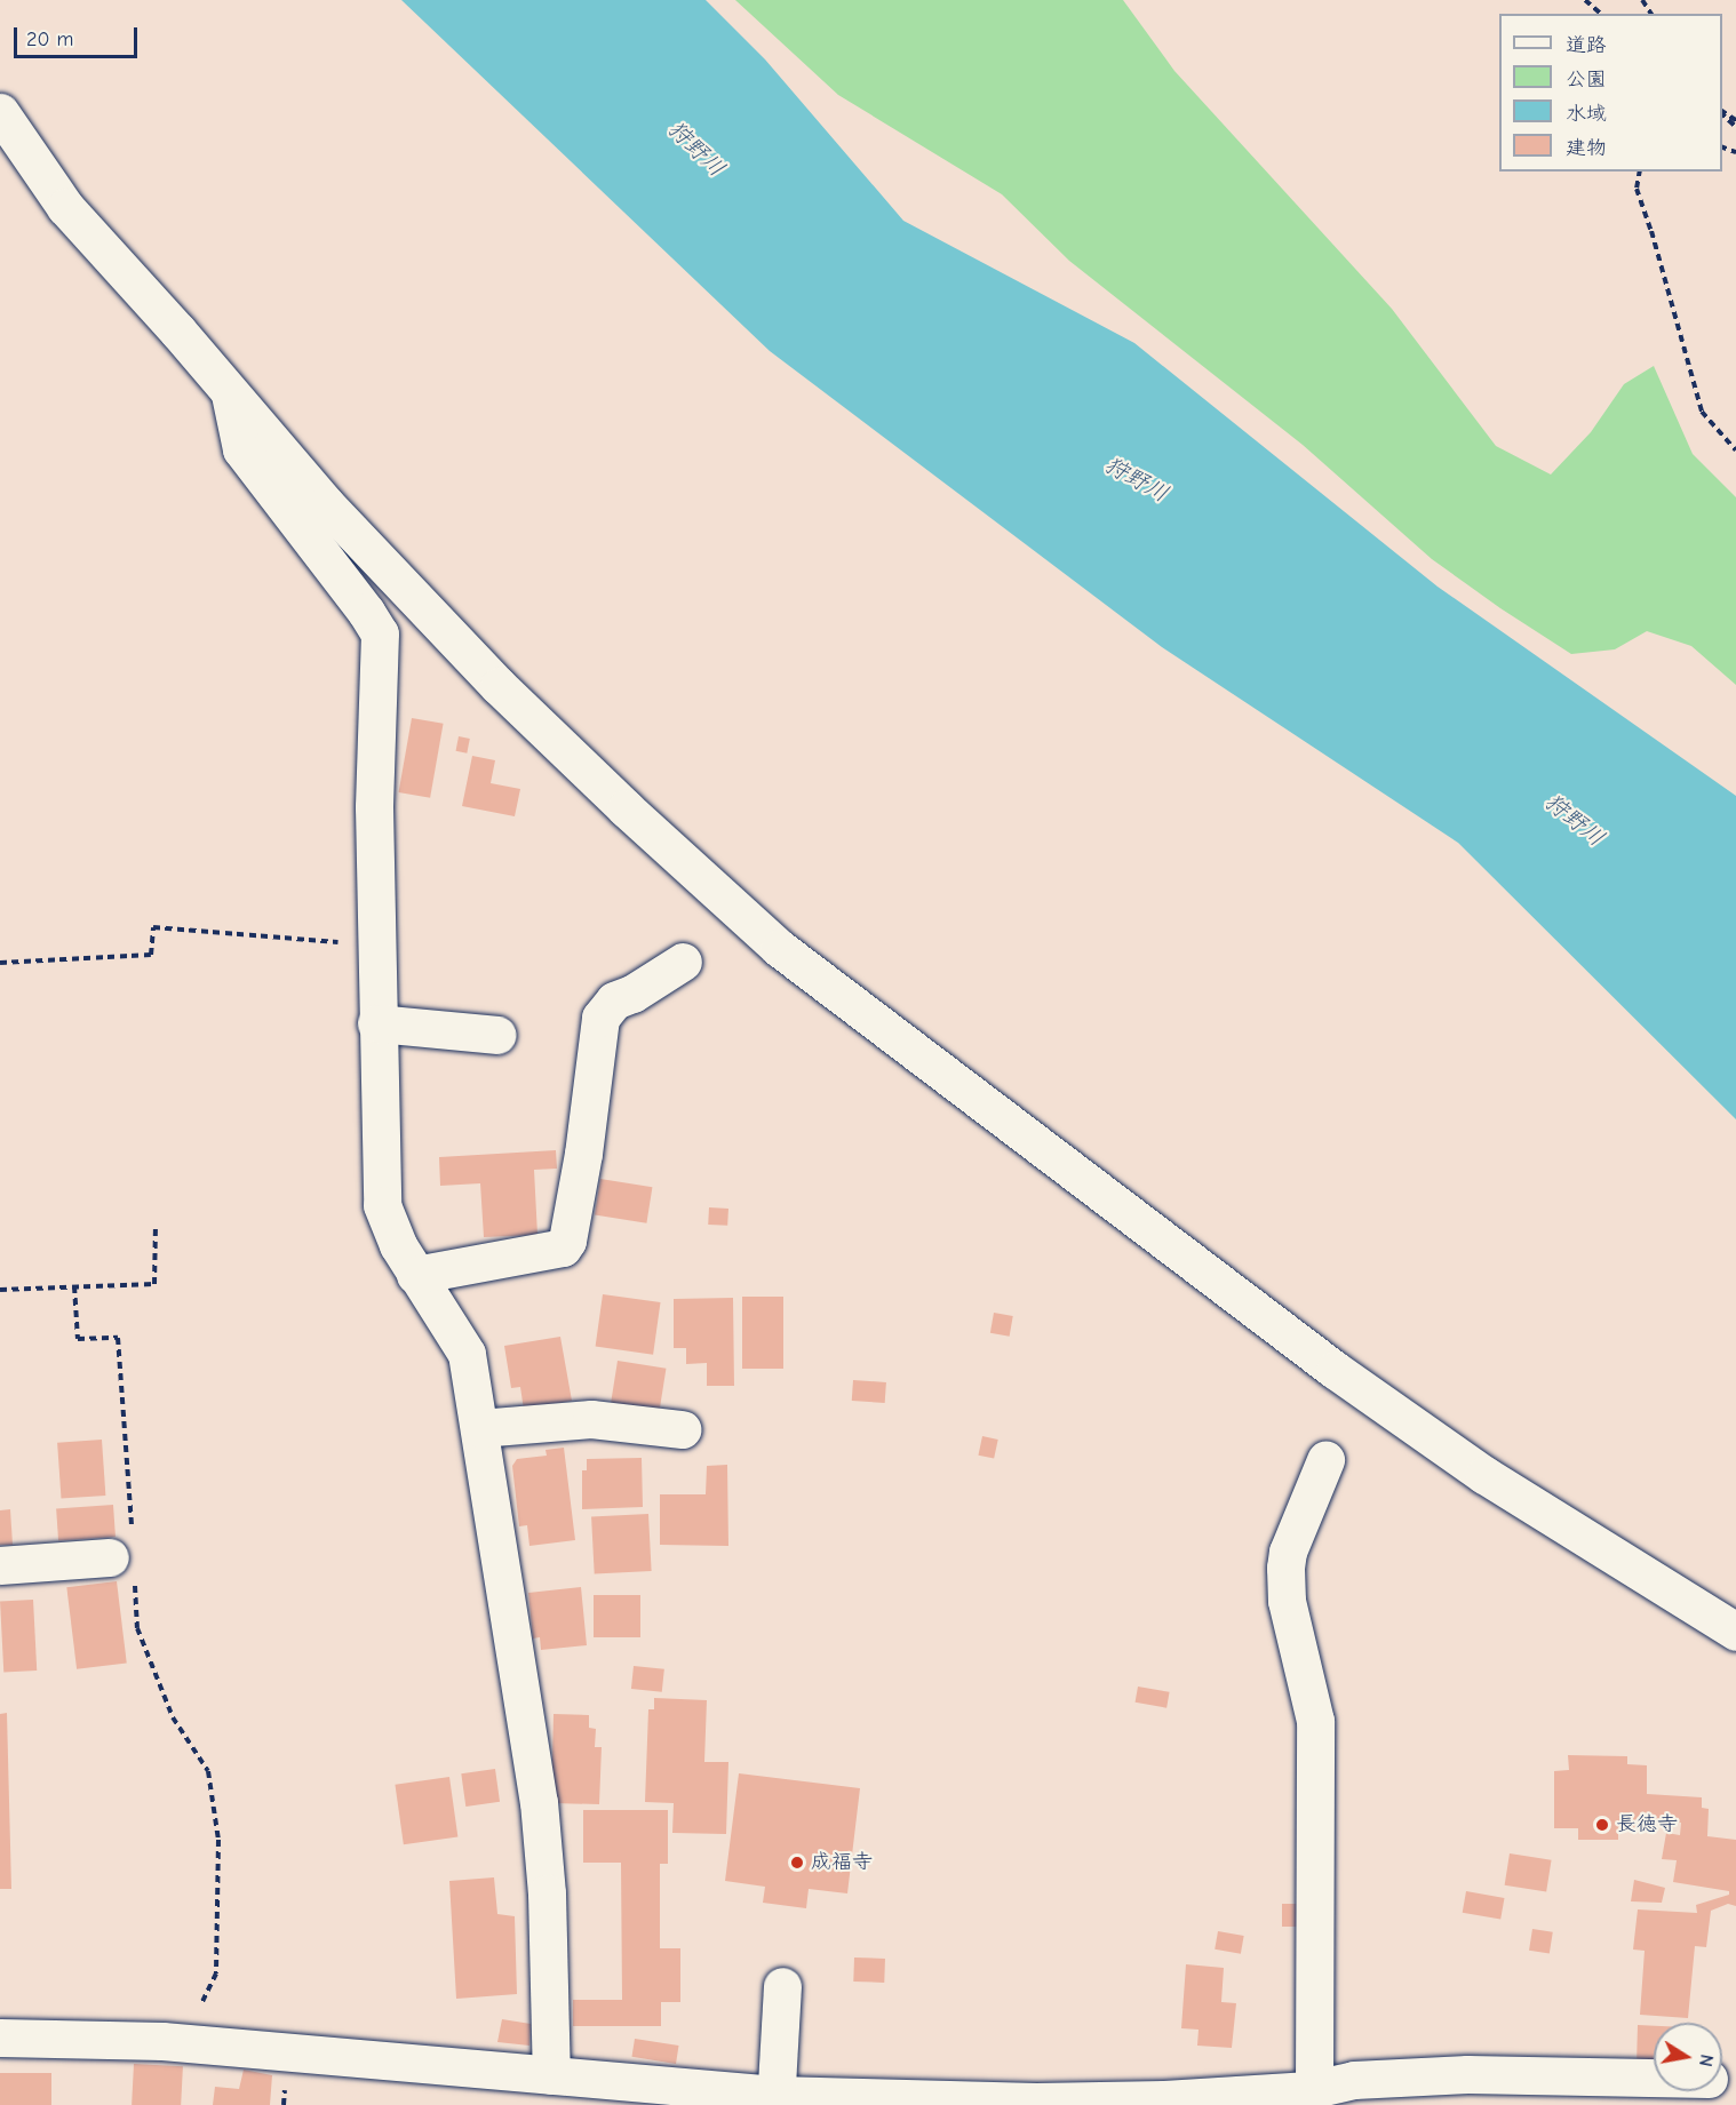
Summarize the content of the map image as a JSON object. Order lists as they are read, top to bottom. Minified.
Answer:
{"water":["狩野川"],"places":["長徳寺","成福寺"],"legend":["道路","公園","水域","建物"],"scale_bar":"20 m","north":"right"}
